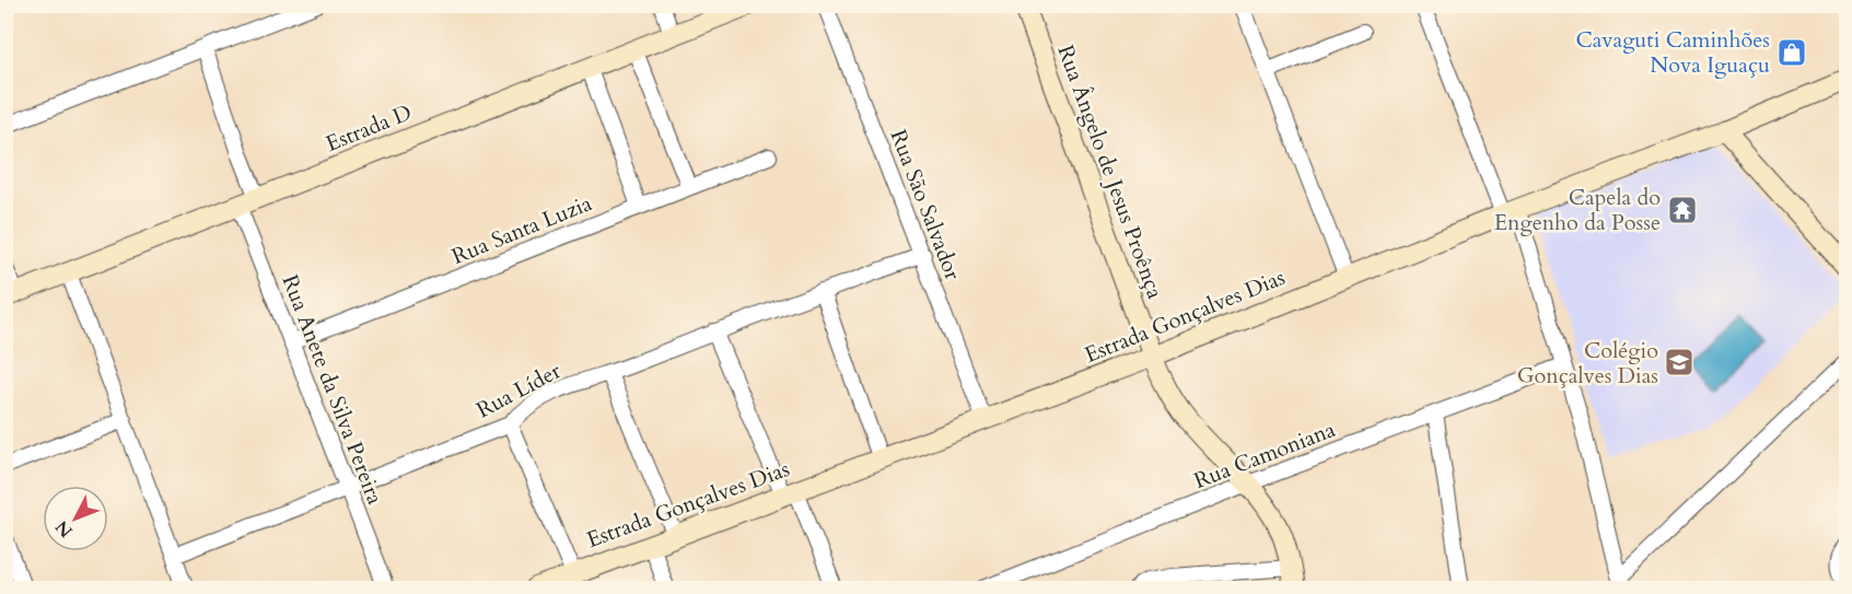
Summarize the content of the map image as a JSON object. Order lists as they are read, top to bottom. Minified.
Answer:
{"streets":{"street":["Estrada D","Rua Ângelo de Jesus Proênça","Rua São Salvador","Rua Santa Luzia","Estrada Gonçalves Dias","Rua Anete da Silva Pereira","Rua Líder","Rua Camoniana"]},"crossings":[["Estrada D","Rua Anete da Silva Pereira"],["Rua Ângelo de Jesus Proênça","Estrada Gonçalves Dias"],["Rua Ângelo de Jesus Proênça","Rua Camoniana"],["Rua São Salvador","Estrada Gonçalves Dias"],["Rua São Salvador","Rua Líder"],["Rua Santa Luzia","Rua Anete da Silva Pereira"],["Rua Anete da Silva Pereira","Rua Líder"]],"places":{"shop":["Cavaguti Caminhões Nova Iguaçu"],"temple":["Capela do Engenho da Posse"],"school or university":["Colégio Gonçalves Dias"]},"north":"bottom left"}
